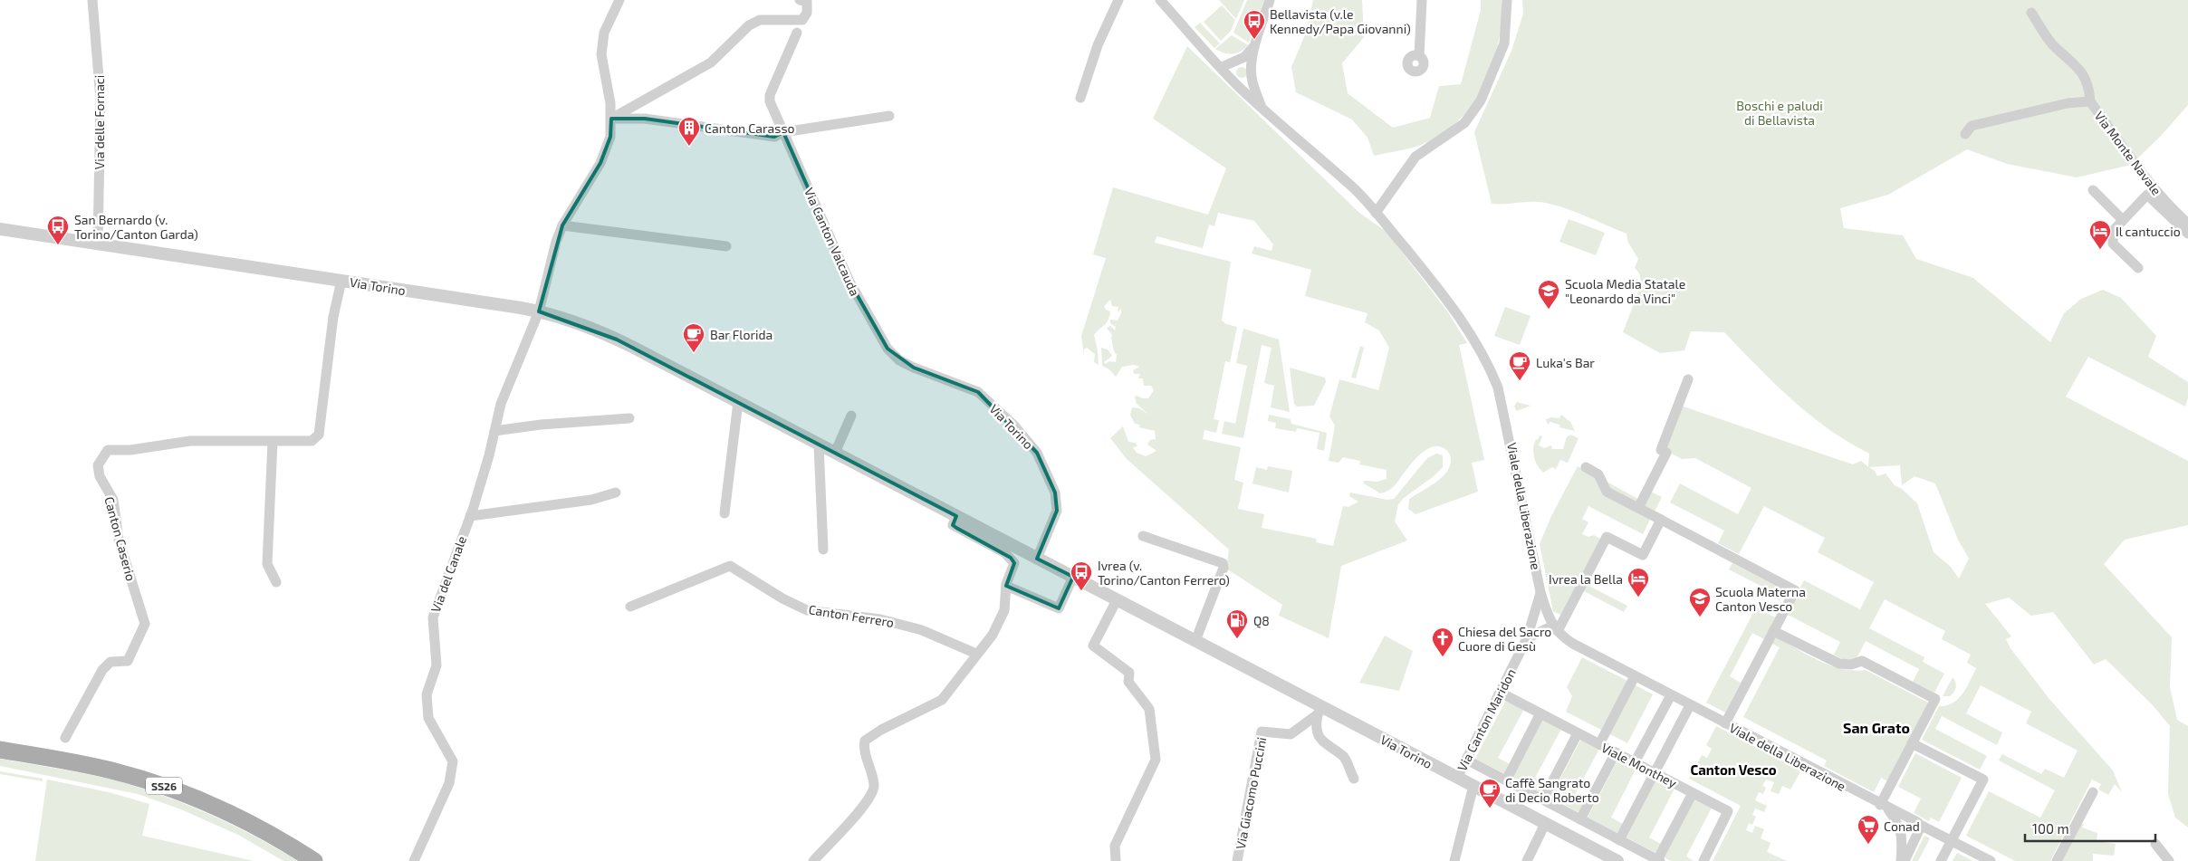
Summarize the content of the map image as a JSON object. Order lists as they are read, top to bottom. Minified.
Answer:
{"streets":{"main road":["SS26"],"street":["Via delle Fornaci","Via Monte Navale","Via Canton Valcauda","Via Torino","Viale della Liberazione","Canton Caserio","Via del Canale","Canton Ferrero","Via Canton Maridon","Viale Monthey","Via Giacomo Puccini"]},"crossings":[["Via delle Fornaci","Via Torino"],["Via Canton Valcauda","Via Torino"],["Via Torino","Canton Caserio"],["Via Torino","Via del Canale"],["Via Torino","Via Canton Maridon"],["Via Torino","Via Giacomo Puccini"],["Viale della Liberazione","Via Canton Maridon"],["Via Canton Maridon","Viale Monthey"]],"districts":["San Grato","Canton Vesco"],"parks":["Boschi e paludi di Bellavista"],"places":{"bus stop":["Bellavista (v.le Kennedy/Papa Giovanni)","San Bernardo (v. Torino/Canton Garda)","Ivrea (v. Torino/Canton Ferrero)"],"building":["Canton Carasso"],"hotel":["Il cantuccio","Ivrea la Bella"],"school or university":["Scuola Media Statale \"Leonardo da Vinci\"","Scuola Materna Canton Vesco"],"cafe":["Bar Florida","Luka's Bar","Caffè Sangrato di Decio Roberto"],"fuel station":["Q8"],"church":["Chiesa del Sacro Cuore di Gesù"],"supermarket":["Conad"]},"scale_bar":"100 m"}
